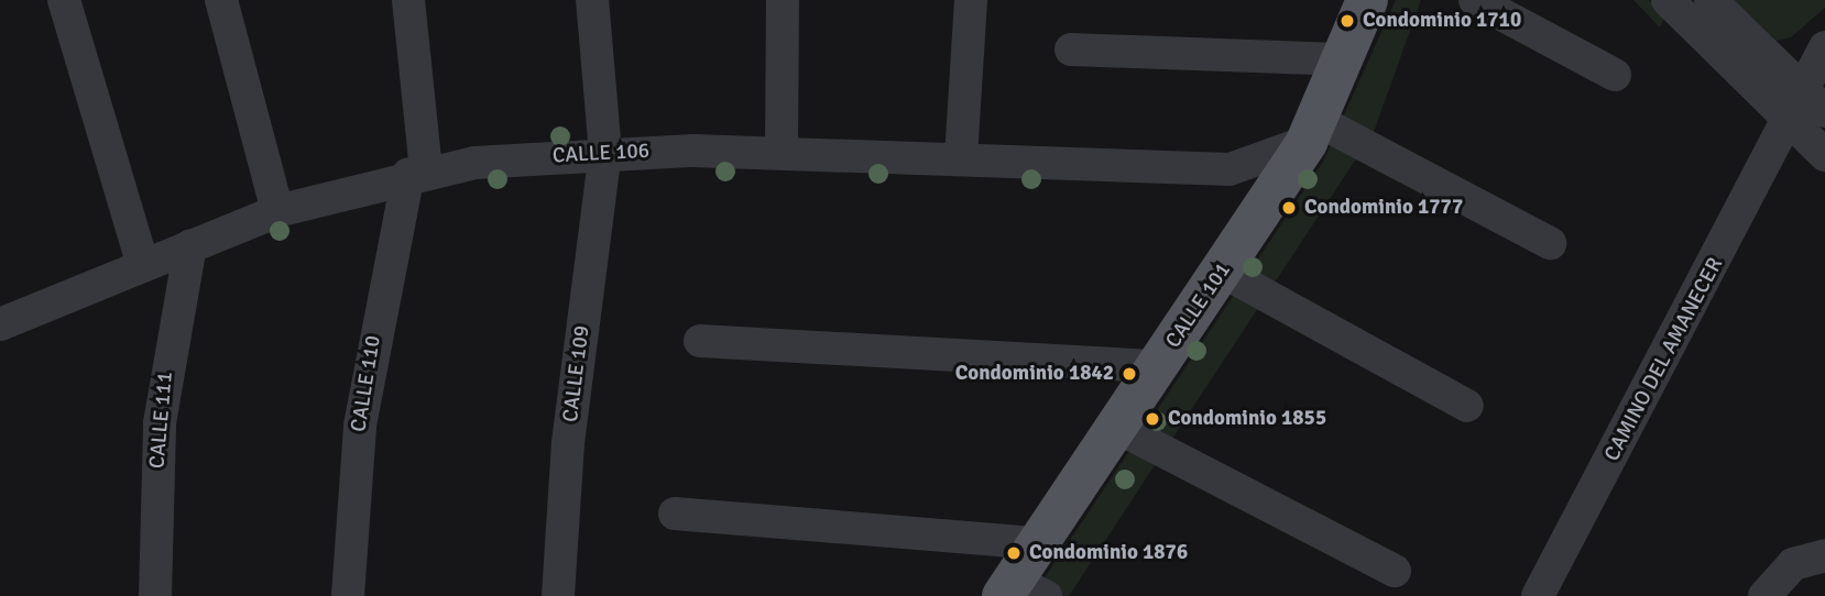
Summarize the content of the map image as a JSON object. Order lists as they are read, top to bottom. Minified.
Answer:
{"streets":{"main road":["CALLE 101"],"street":["CALLE 106","CAMINO DEL AMANECER","CALLE 109","CALLE 110","CALLE 111"]},"crossings":[["CALLE 106","CALLE 101"],["CALLE 106","CALLE 109"],["CALLE 106","CALLE 110"],["CALLE 106","CALLE 111"]],"places":["Condominio 1710","Condominio 1777","Condominio 1842","Condominio 1855","Condominio 1876"]}
